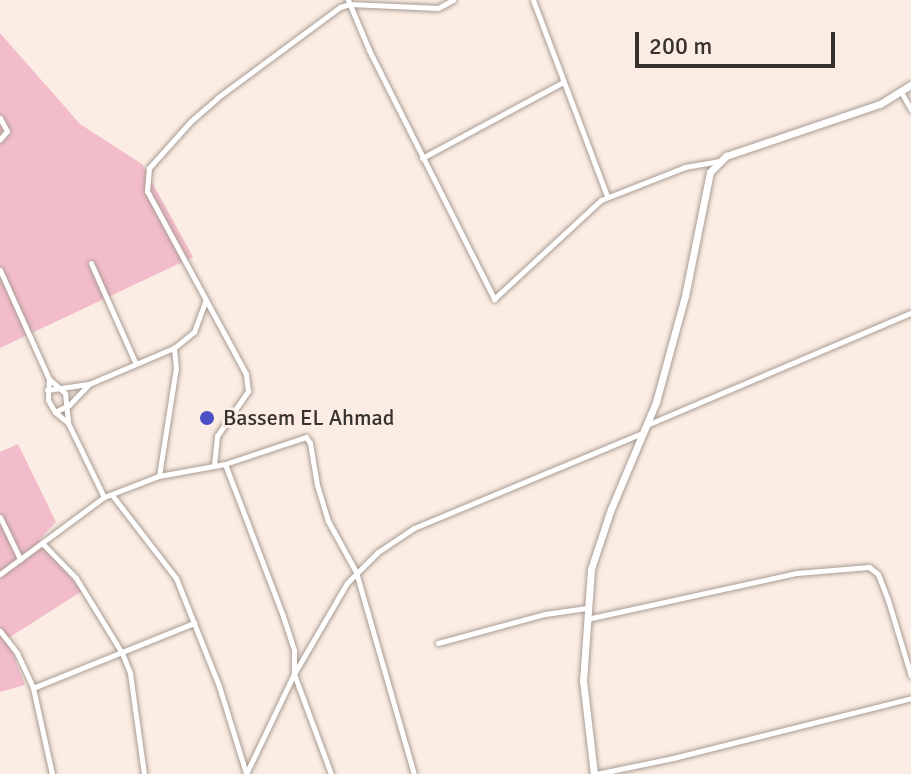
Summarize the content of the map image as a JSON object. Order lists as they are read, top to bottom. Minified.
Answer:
{"places":["Bassem EL Ahmad"],"scale_bar":"200 m"}
